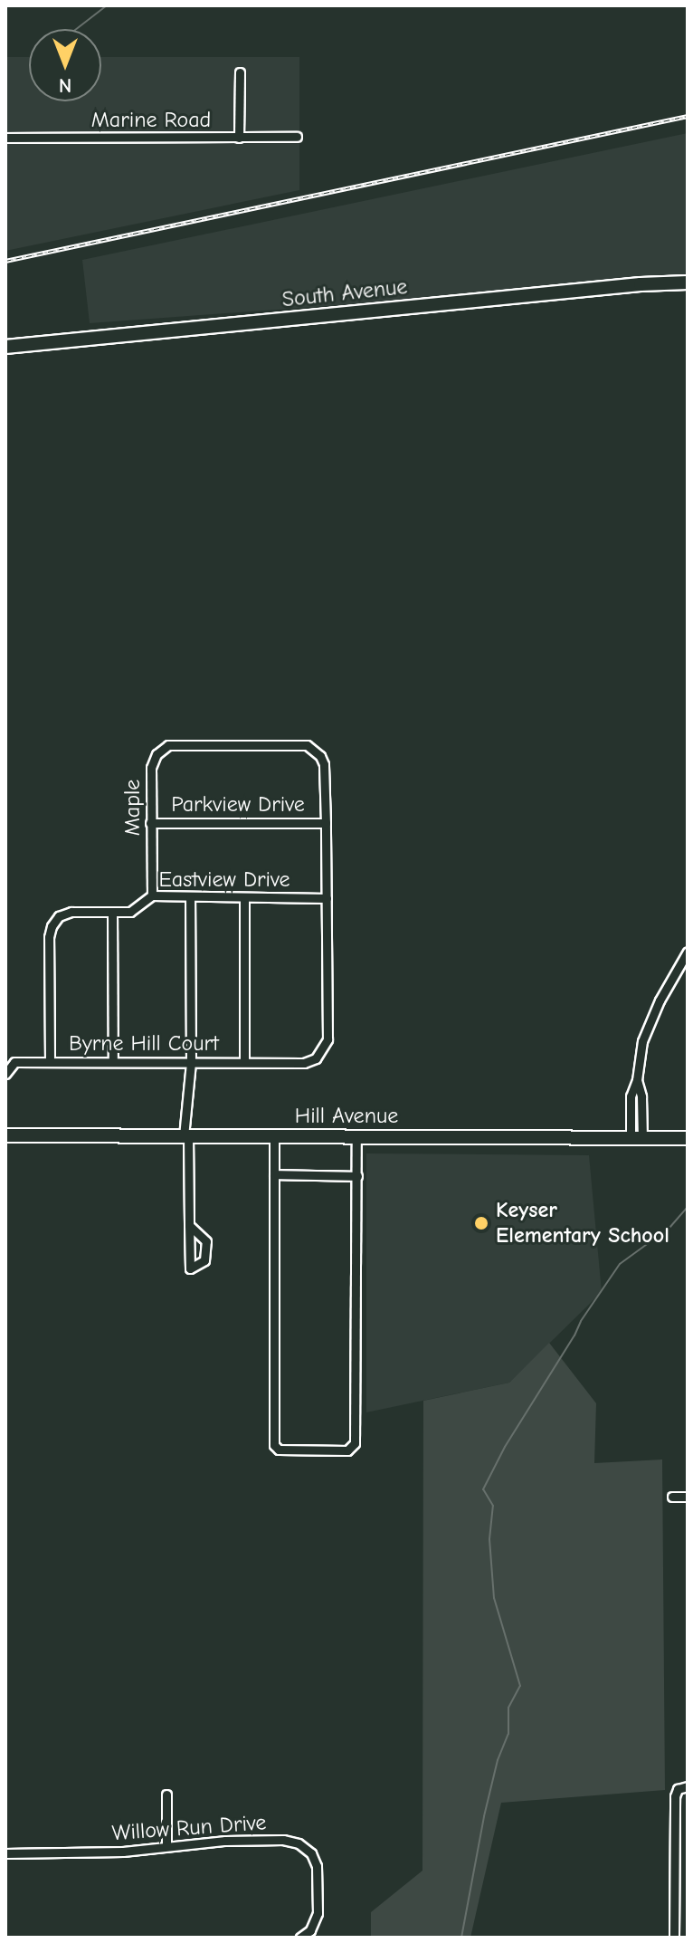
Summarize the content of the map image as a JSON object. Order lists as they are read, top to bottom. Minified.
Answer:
{"streets":{"street":["Marine Road","South Avenue","Parkview Drive","Maple","Eastview Drive","Byrne Hill Court","Hill Avenue","Willow Run Drive"]},"crossings":[["Parkview Drive","Maple"],["Parkview Drive","Byrne Hill Court"],["Maple","Eastview Drive"],["Maple","Byrne Hill Court"],["Eastview Drive","Byrne Hill Court"]],"places":["Keyser Elementary School"],"north":"bottom"}
